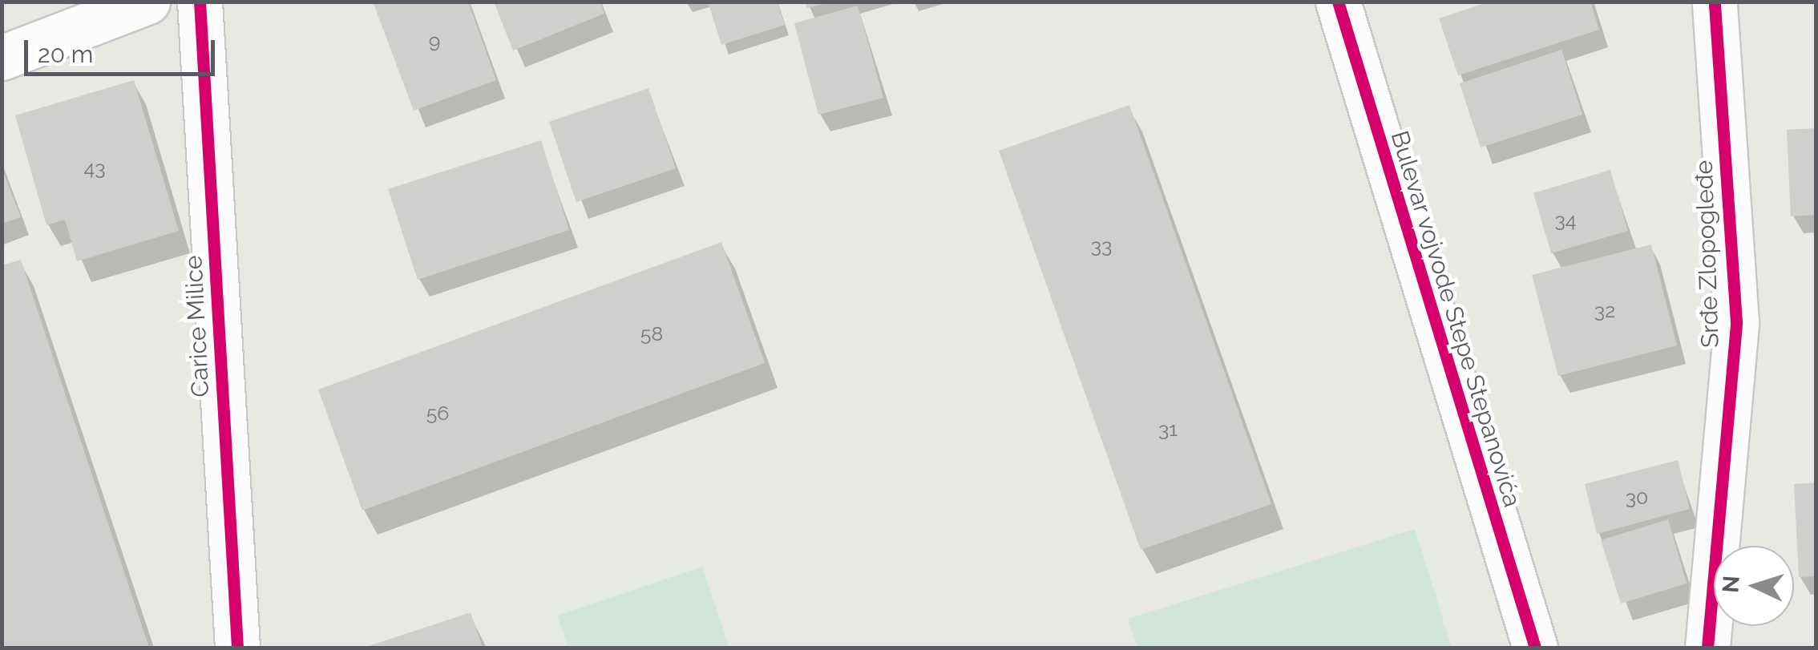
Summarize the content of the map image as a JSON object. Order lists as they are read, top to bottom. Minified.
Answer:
{"streets":{"street":["Srđe Zlopogleđe","Bulevar vojvode Stepe Stepanovića","Carice Milice"]},"house_numbers":["9","43","34","33","32","58","56","31","30"],"scale_bar":"20 m","north":"left"}
